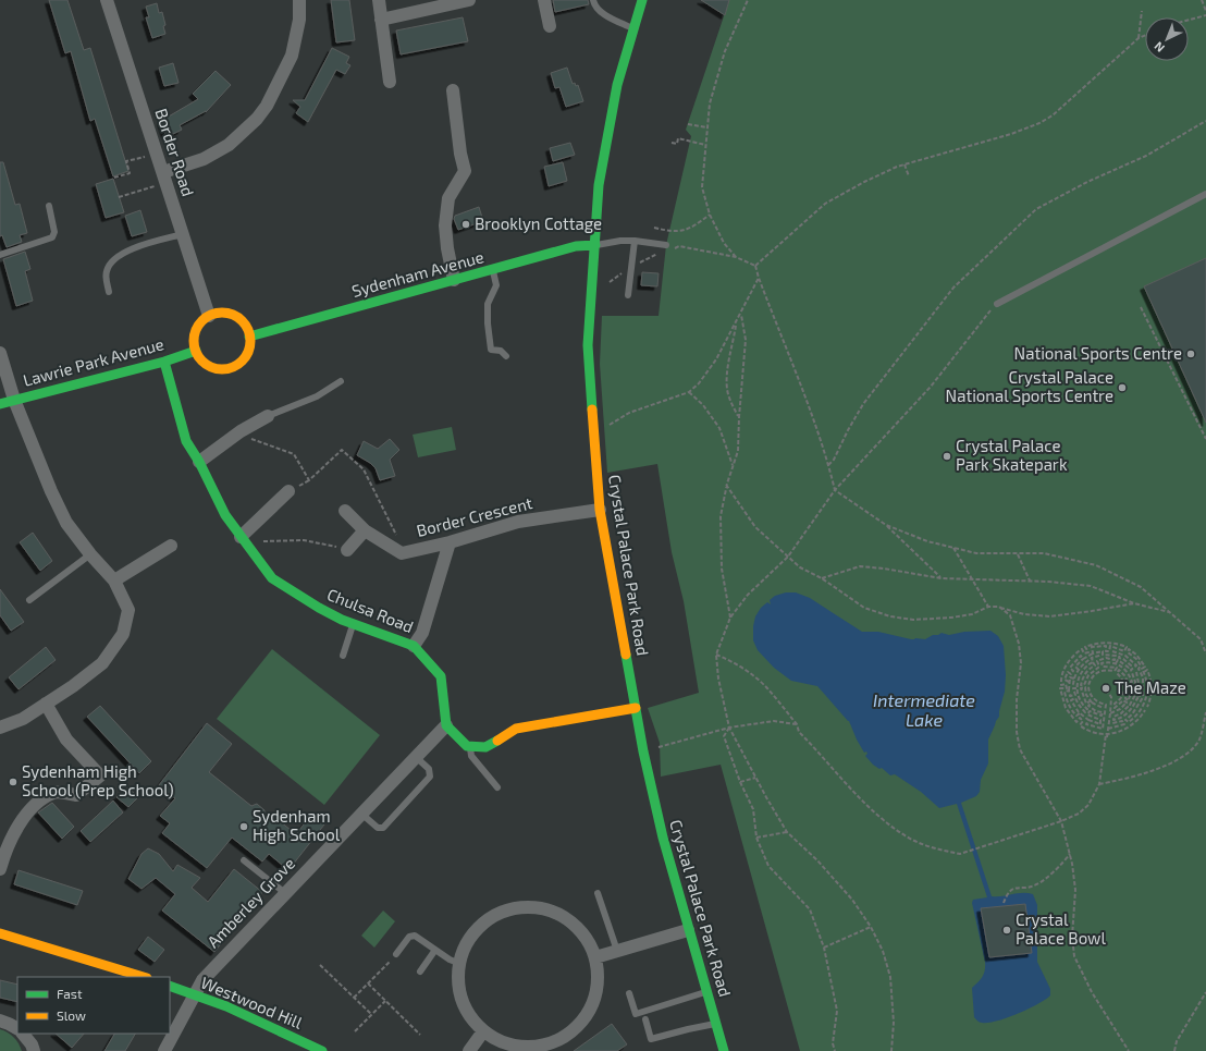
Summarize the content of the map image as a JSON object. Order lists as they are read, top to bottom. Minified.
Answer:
{"streets":{"street":["Border Road","Sydenham Avenue","Lawrie Park Avenue","Border Crescent","Crystal Palace Park Road","Chulsa Road","Amberley Grove","Westwood Hill"]},"crossings":[["Border Road","Sydenham Avenue"],["Border Road","Lawrie Park Avenue"],["Sydenham Avenue","Lawrie Park Avenue"],["Sydenham Avenue","Crystal Palace Park Road"],["Lawrie Park Avenue","Chulsa Road"],["Border Crescent","Crystal Palace Park Road"],["Chulsa Road","Amberley Grove"],["Amberley Grove","Westwood Hill"]],"water":["Intermediate Lake"],"places":["Brooklyn Cottage","National Sports Centre","Crystal Palace National Sports Centre","Crystal Palace Park Skatepark","The Maze","Sydenham High School (Prep School)","Sydenham High School","Crystal Palace Bowl"],"legend":["Fast","Slow"],"north":"bottom left"}
